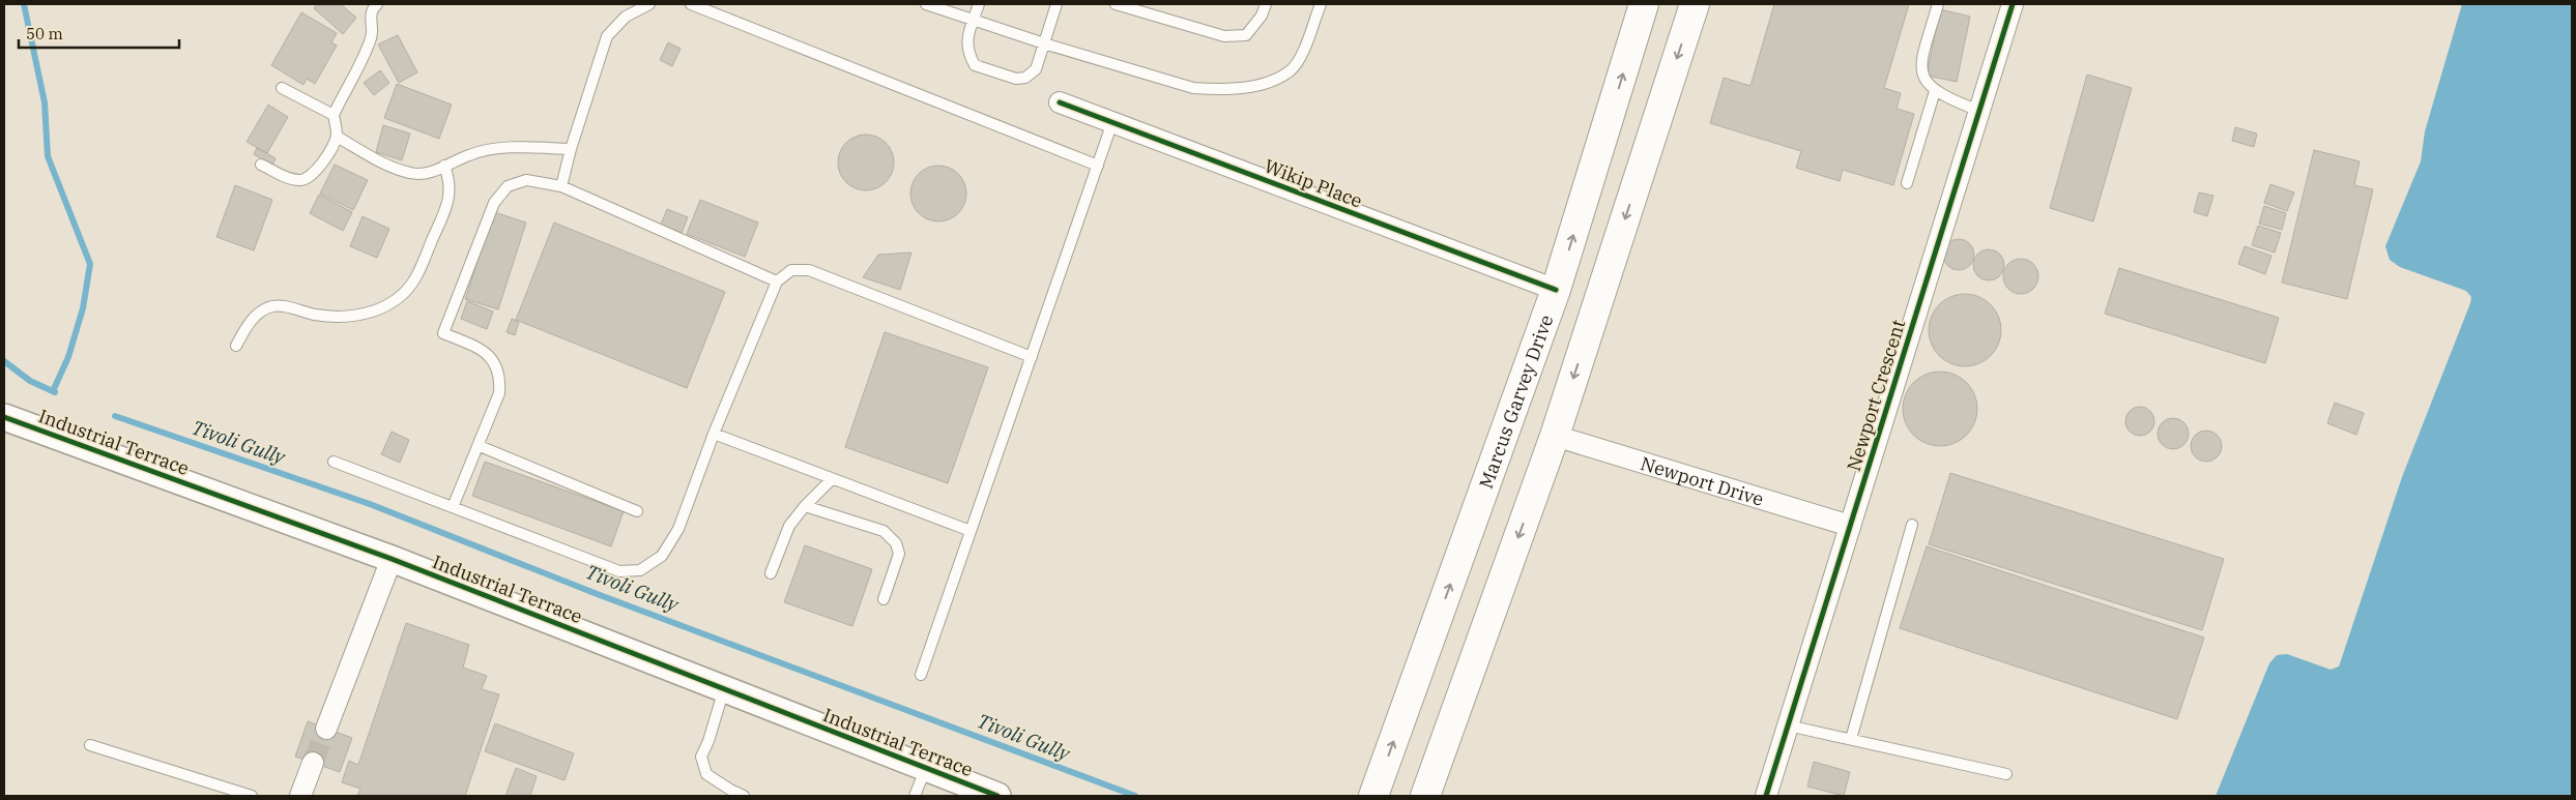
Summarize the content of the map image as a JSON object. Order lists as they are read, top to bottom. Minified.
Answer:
{"streets":{"highway":["Marcus Garvey Drive"],"street":["Wikip Place","Newport Crescent","Industrial Terrace","Newport Drive"]},"crossings":[["Wikip Place","Marcus Garvey Drive"],["Newport Crescent","Newport Drive"]],"water":["Tivoli Gully"],"scale_bar":"50 m"}
